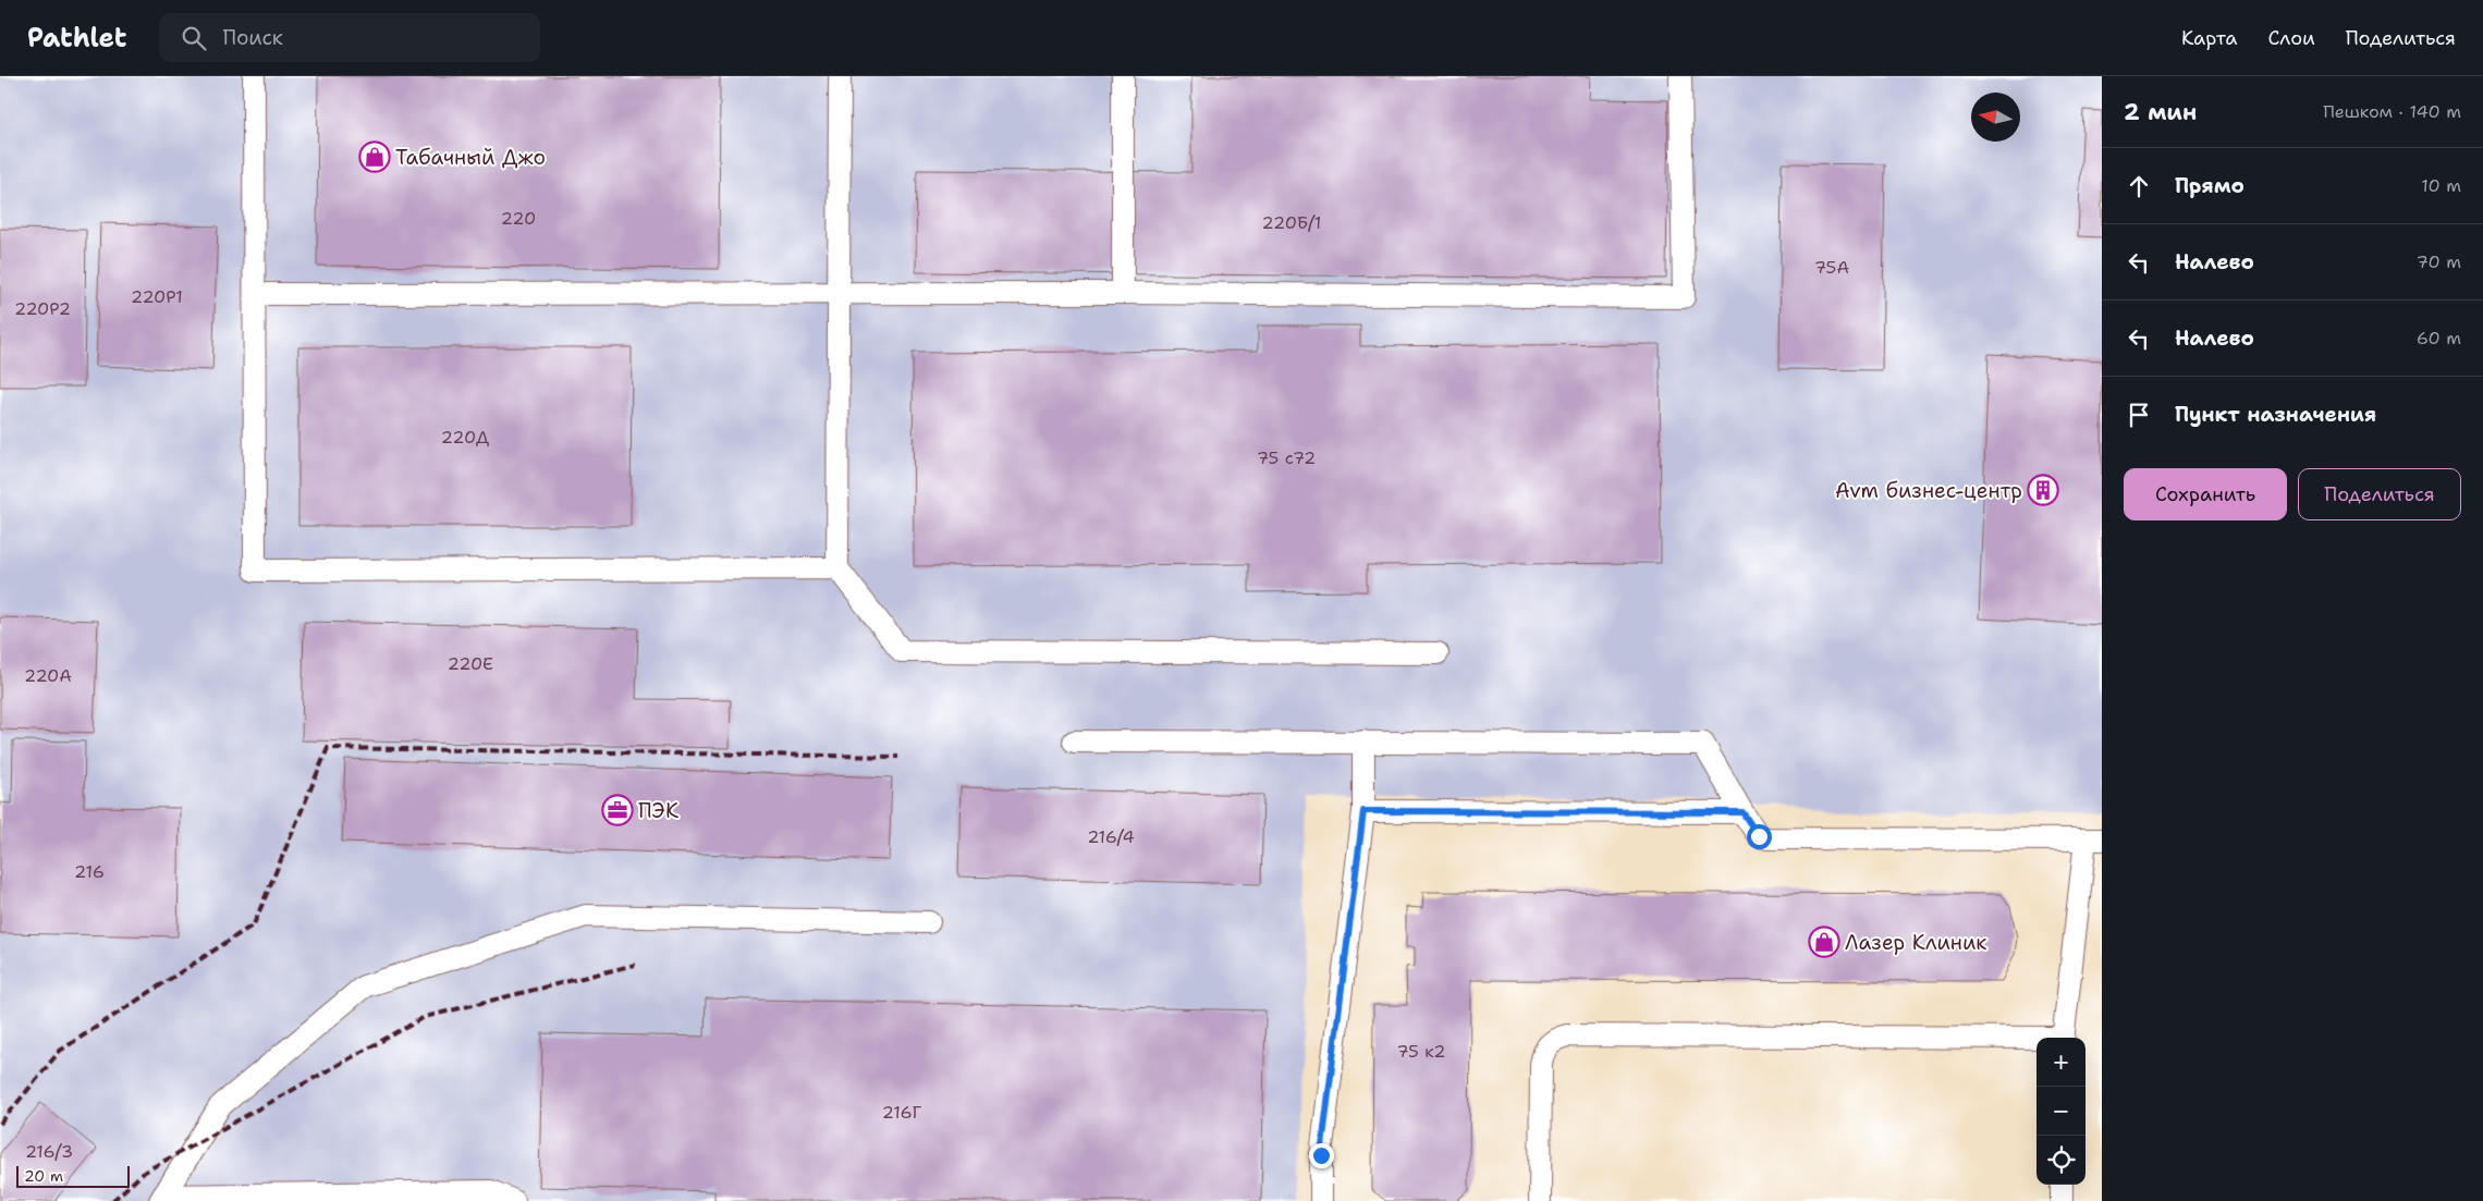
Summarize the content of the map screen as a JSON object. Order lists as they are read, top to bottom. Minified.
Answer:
{"places":{"shop":["Табачный Джо","Лазер Клиник"],"building":["Avm бизнес-центр"],"office":["ПЭК"]},"house_numbers":["220","220Б/1","75А","220Р1","220Р2","220Д","75 с72","220Е","220А","216/4","216","75 к2","216Г","216/3"],"scale_bar":"20 m","north":"left","page":{"header":"Pathlet","search":"Поиск","nav":["Карта","Слои","Поделиться"],"heading":["2 мин","Пешком · 140 m"],"list":[["Прямо","10 m"],["Налево","70 m"],["Налево","60 m"],"Пункт назначения"],"buttons":["Сохранить","Поделиться"],"map_buttons":["+","−"],"scale":"20 m"}}
